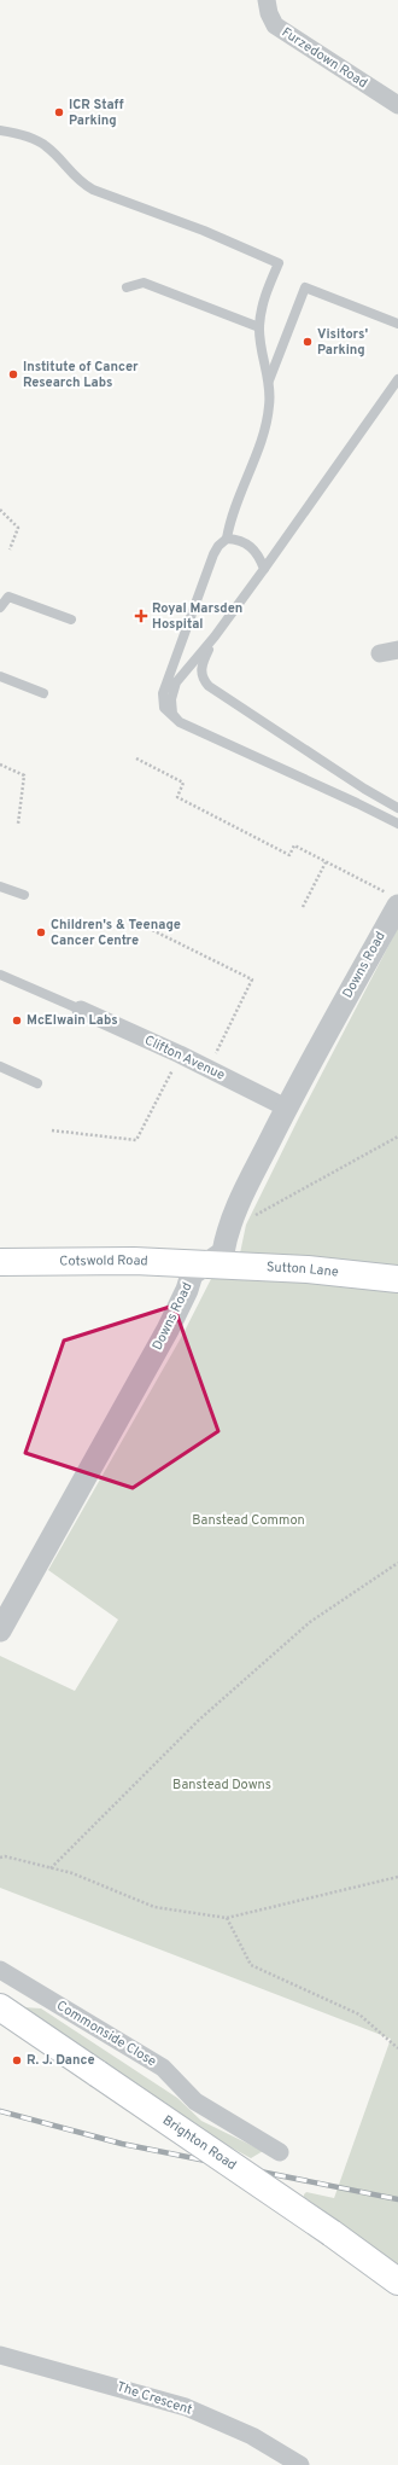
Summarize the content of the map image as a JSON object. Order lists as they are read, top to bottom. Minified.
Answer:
{"streets":{"main road":["Cotswold Road","Sutton Lane","Brighton Road"],"street":["Furzedown Road","Downs Road","Clifton Avenue","Commonside Close","The Crescent"]},"crossings":[["Downs Road","Clifton Avenue"],["Downs Road","Cotswold Road"],["Downs Road","Sutton Lane"],["Cotswold Road","Sutton Lane"]],"parks":["Banstead Common","Banstead Downs"],"places":{"other":["ICR Staff Parking","Visitors' Parking","Institute of Cancer Research Labs","Children's & Teenage Cancer Centre","McElwain Labs","R. J. Dance"],"health":["Royal Marsden Hospital"]}}
